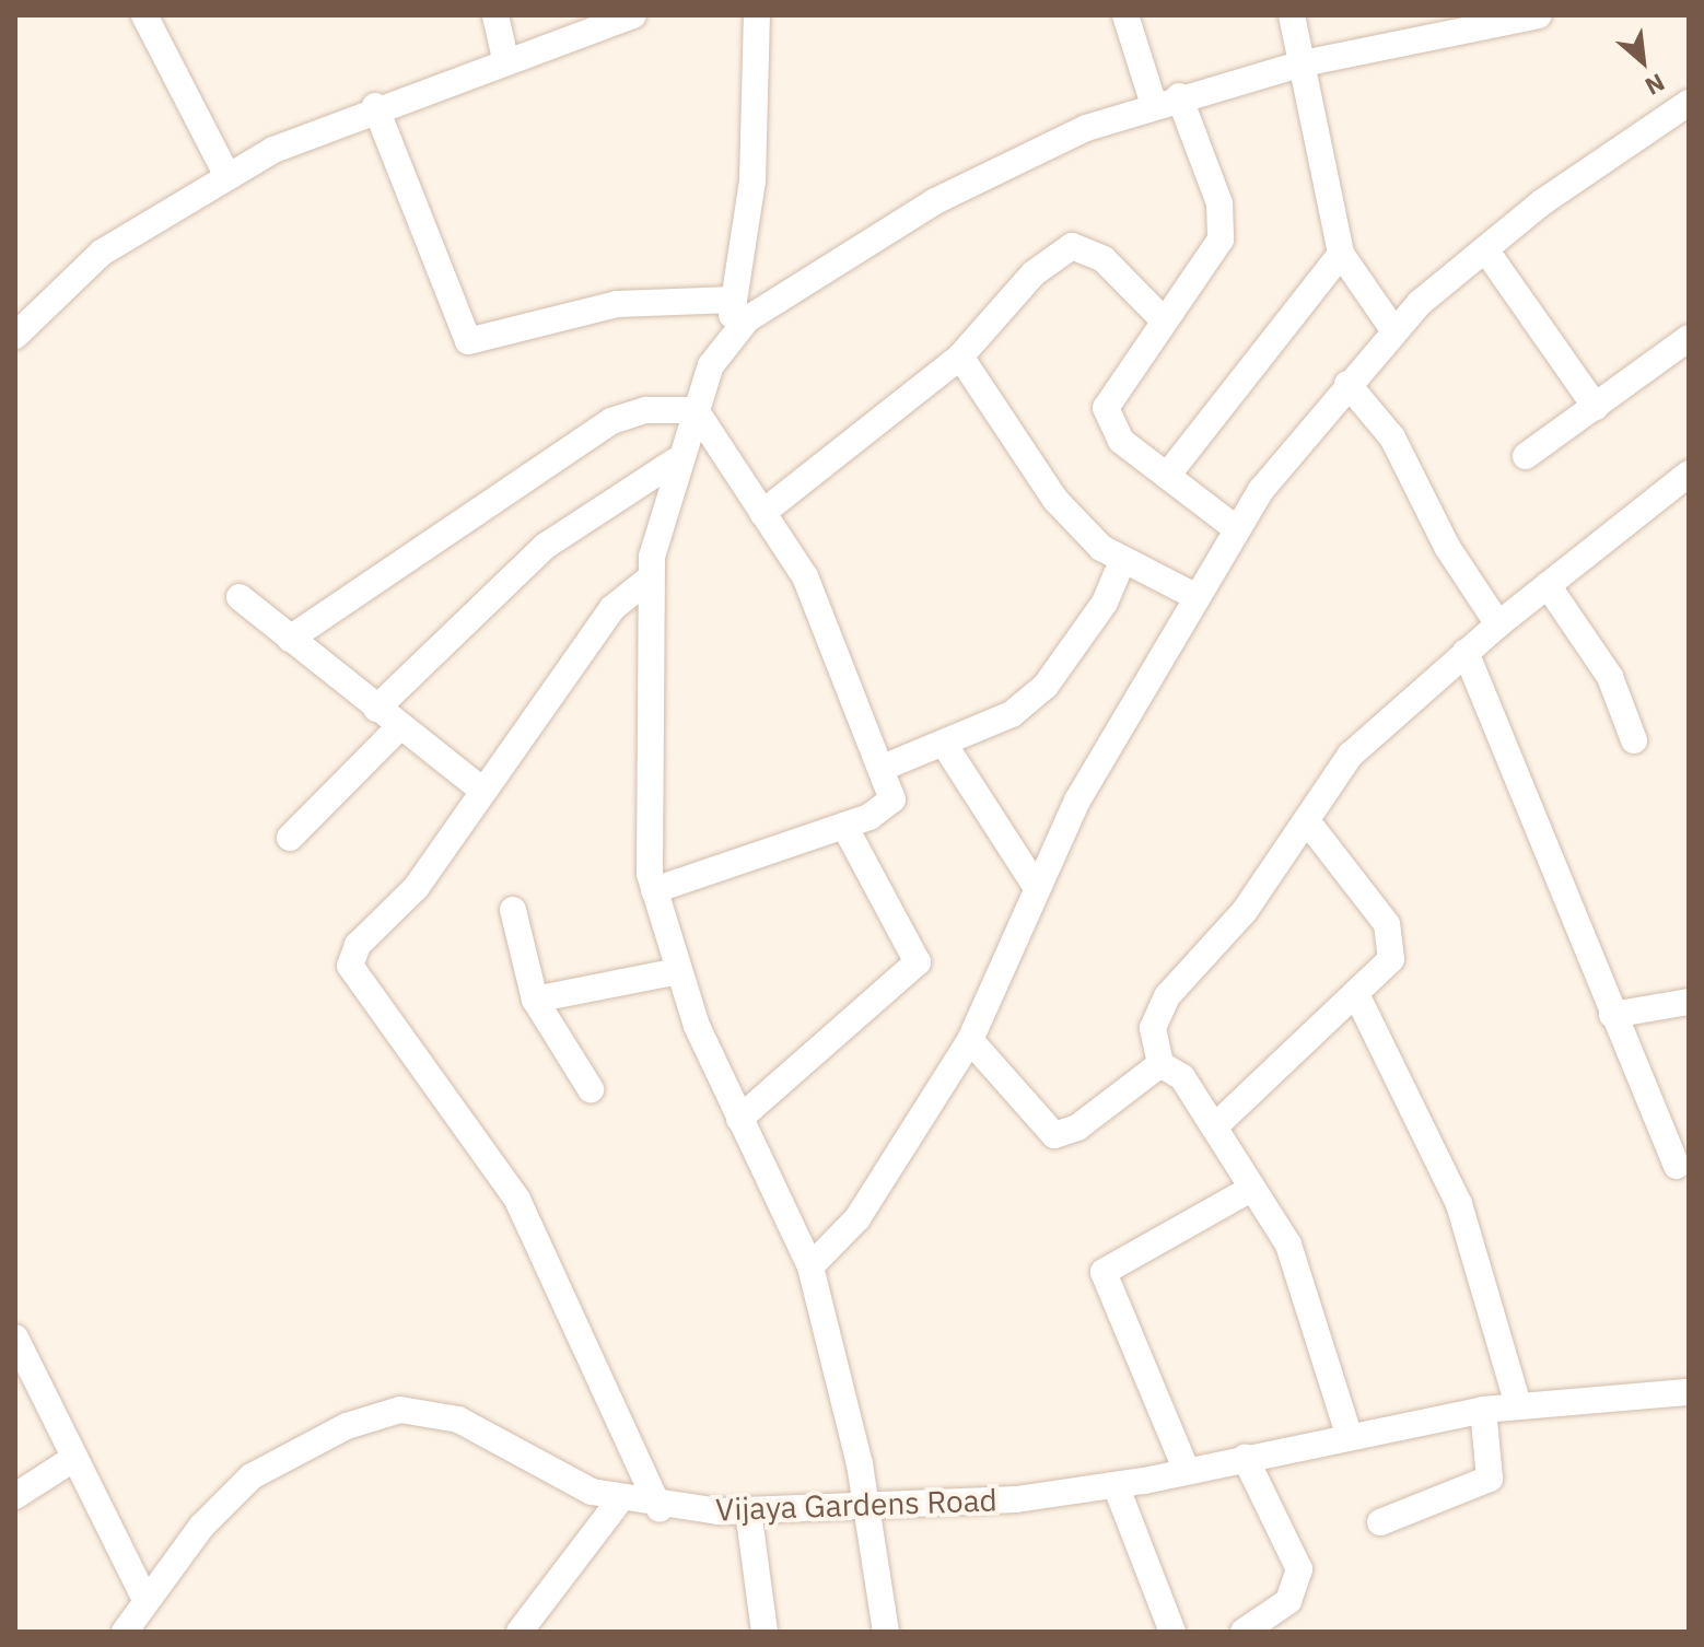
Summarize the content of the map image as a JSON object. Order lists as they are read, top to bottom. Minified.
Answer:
{"streets":{"street":["Vijaya Gardens Road"]},"north":"bottom right"}
